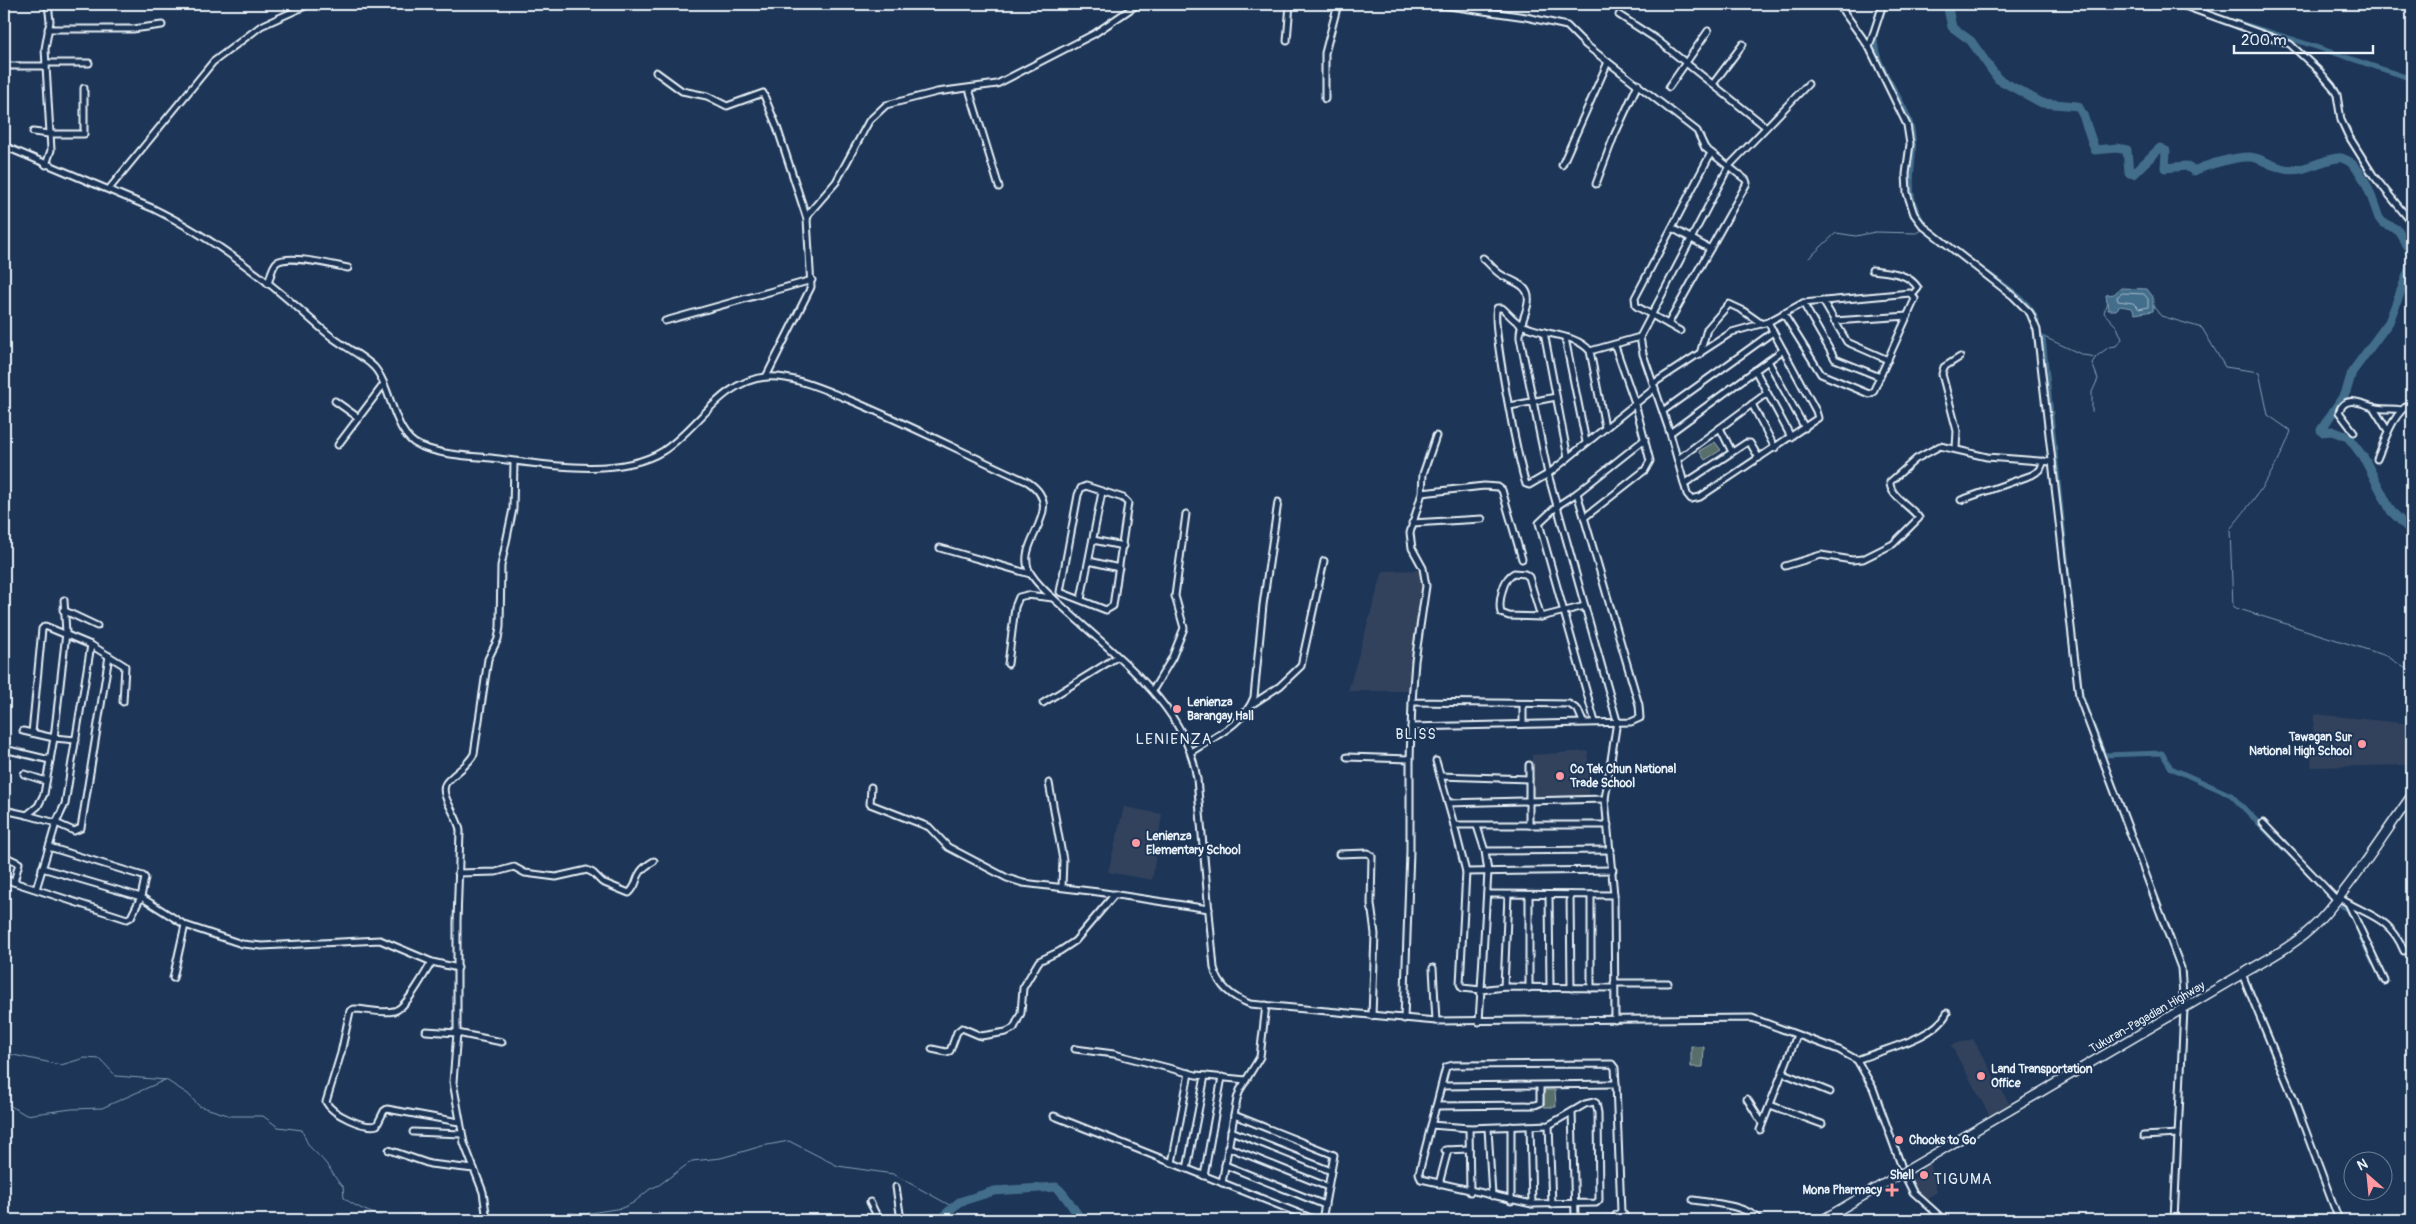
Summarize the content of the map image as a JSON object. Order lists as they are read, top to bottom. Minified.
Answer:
{"streets":{"highway":["Tukuran-Pagadian Highway"]},"districts":["BLISS","LENIENZA","TIGUMA"],"places":{"other":["Lenienza Barangay Hall","Tawagan Sur National High School","Co Tek Chun National Trade School","Lenienza Elementary School","Land Transportation Office","Chooks to Go","Shell"],"health":["Mona Pharmacy"]},"scale_bar":"200 m","north":"top left"}
